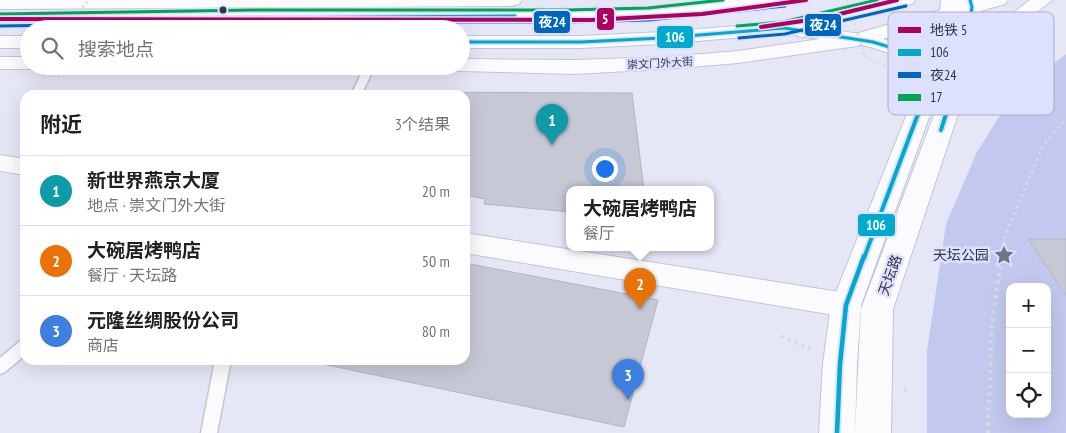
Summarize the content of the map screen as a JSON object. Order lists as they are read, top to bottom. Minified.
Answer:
{"streets":{"street":["崇文门外大街","天坛路"]},"places":{"place":["天坛公园"]},"lines":["metro line 5","transit line 106","transit line 17","transit line 夜24"],"legend":["地铁 5","106","夜24","17"],"page":{"search":"搜索地点","heading":["附近","3个结果"],"pins":["1","2","3"],"list":[{"mark":"1","name":"新世界燕京大厦","note":"地点 · 崇文门外大街","value":"20 m"},{"mark":"2","name":"大碗居烤鸭店","note":"餐厅 · 天坛路","value":"50 m"},{"mark":"3","name":"元隆丝绸股份公司","note":"商店","value":"80 m"}],"popup":["大碗居烤鸭店","餐厅"],"map_buttons":["+","−"]}}
